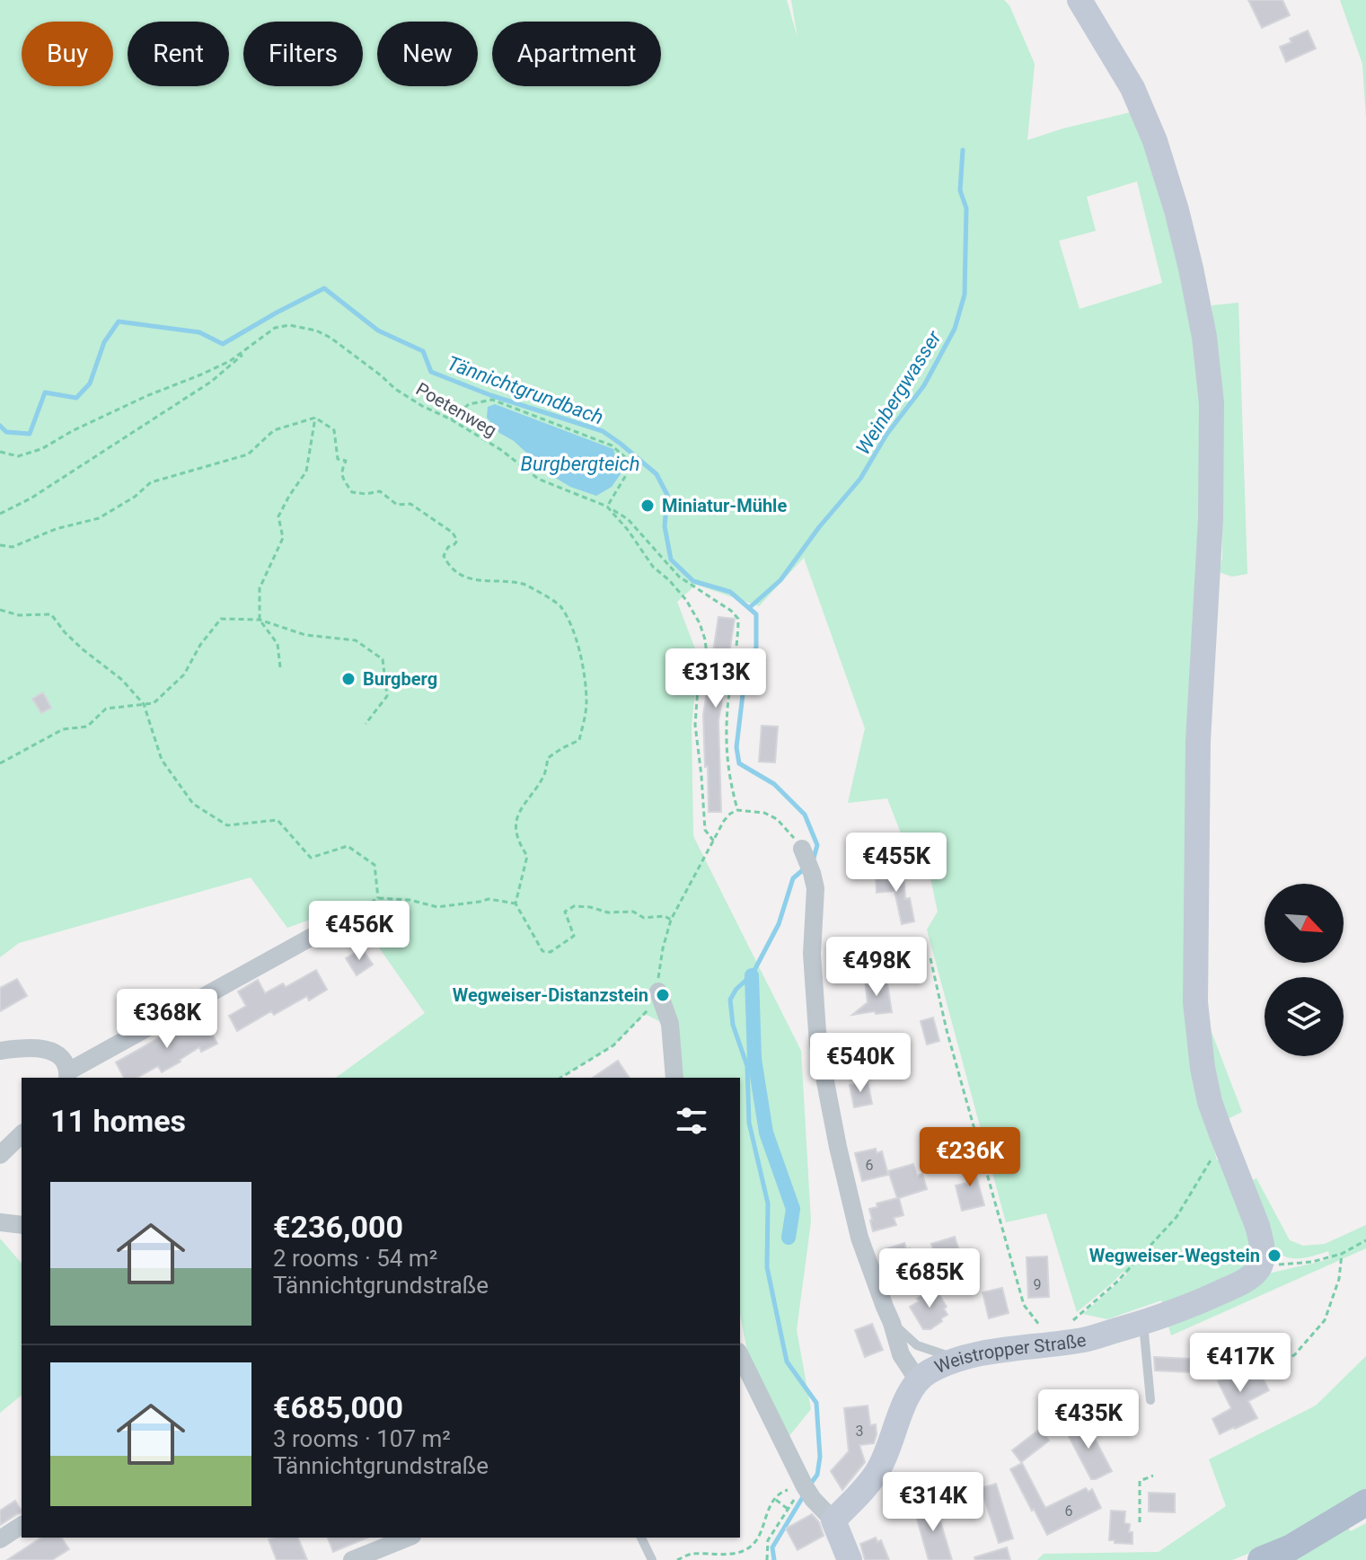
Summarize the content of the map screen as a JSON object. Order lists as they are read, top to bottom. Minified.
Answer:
{"streets":{"street":["Weistropper Straße"],"path":["Poetenweg"]},"water":["Tännichtgrundbach","Weinbergwasser","Burgbergteich"],"places":["Miniatur-Mühle","Burgberg","Wegweiser-Distanzstein","Wegweiser-Wegstein"],"house_numbers":["6","9","3","6"],"north":"bottom right","page":{"chip":["Buy","Rent","Filters","New","Apartment"],"price":["€313K","€455K","€456K","€498K","€368K","€540K","€236K","€685K","€417K","€435K","€314K"],"heading":"11 homes","list":[{"name":"€236,000","note":"2 rooms · 54 m² · Tännichtgrundstraße"},{"name":"€685,000","note":"3 rooms · 107 m² · Tännichtgrundstraße"}]}}
